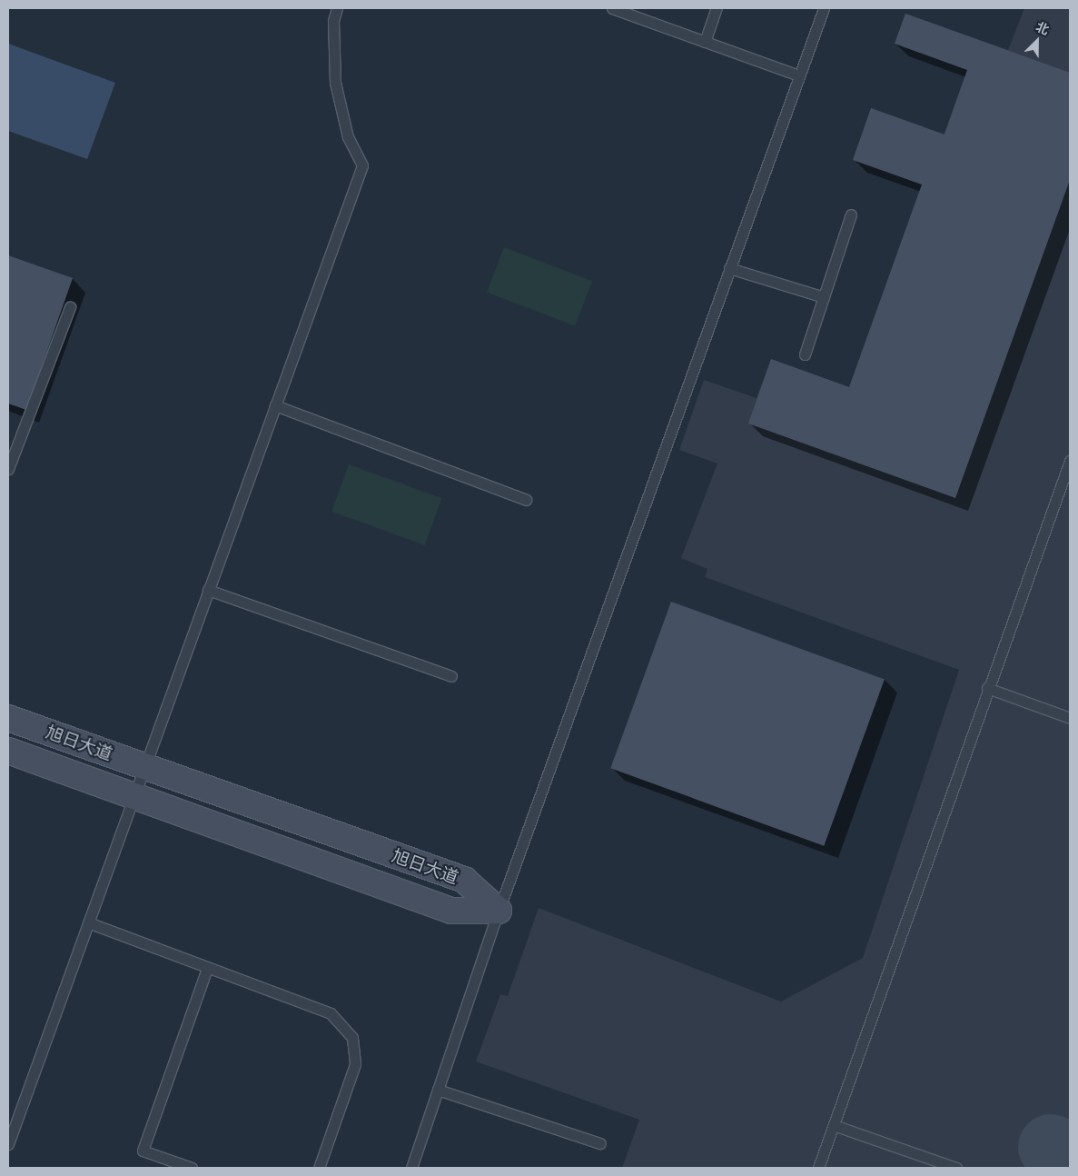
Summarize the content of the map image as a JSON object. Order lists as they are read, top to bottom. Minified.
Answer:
{"streets":{"main road":["旭日大道"]},"north":"top right"}
